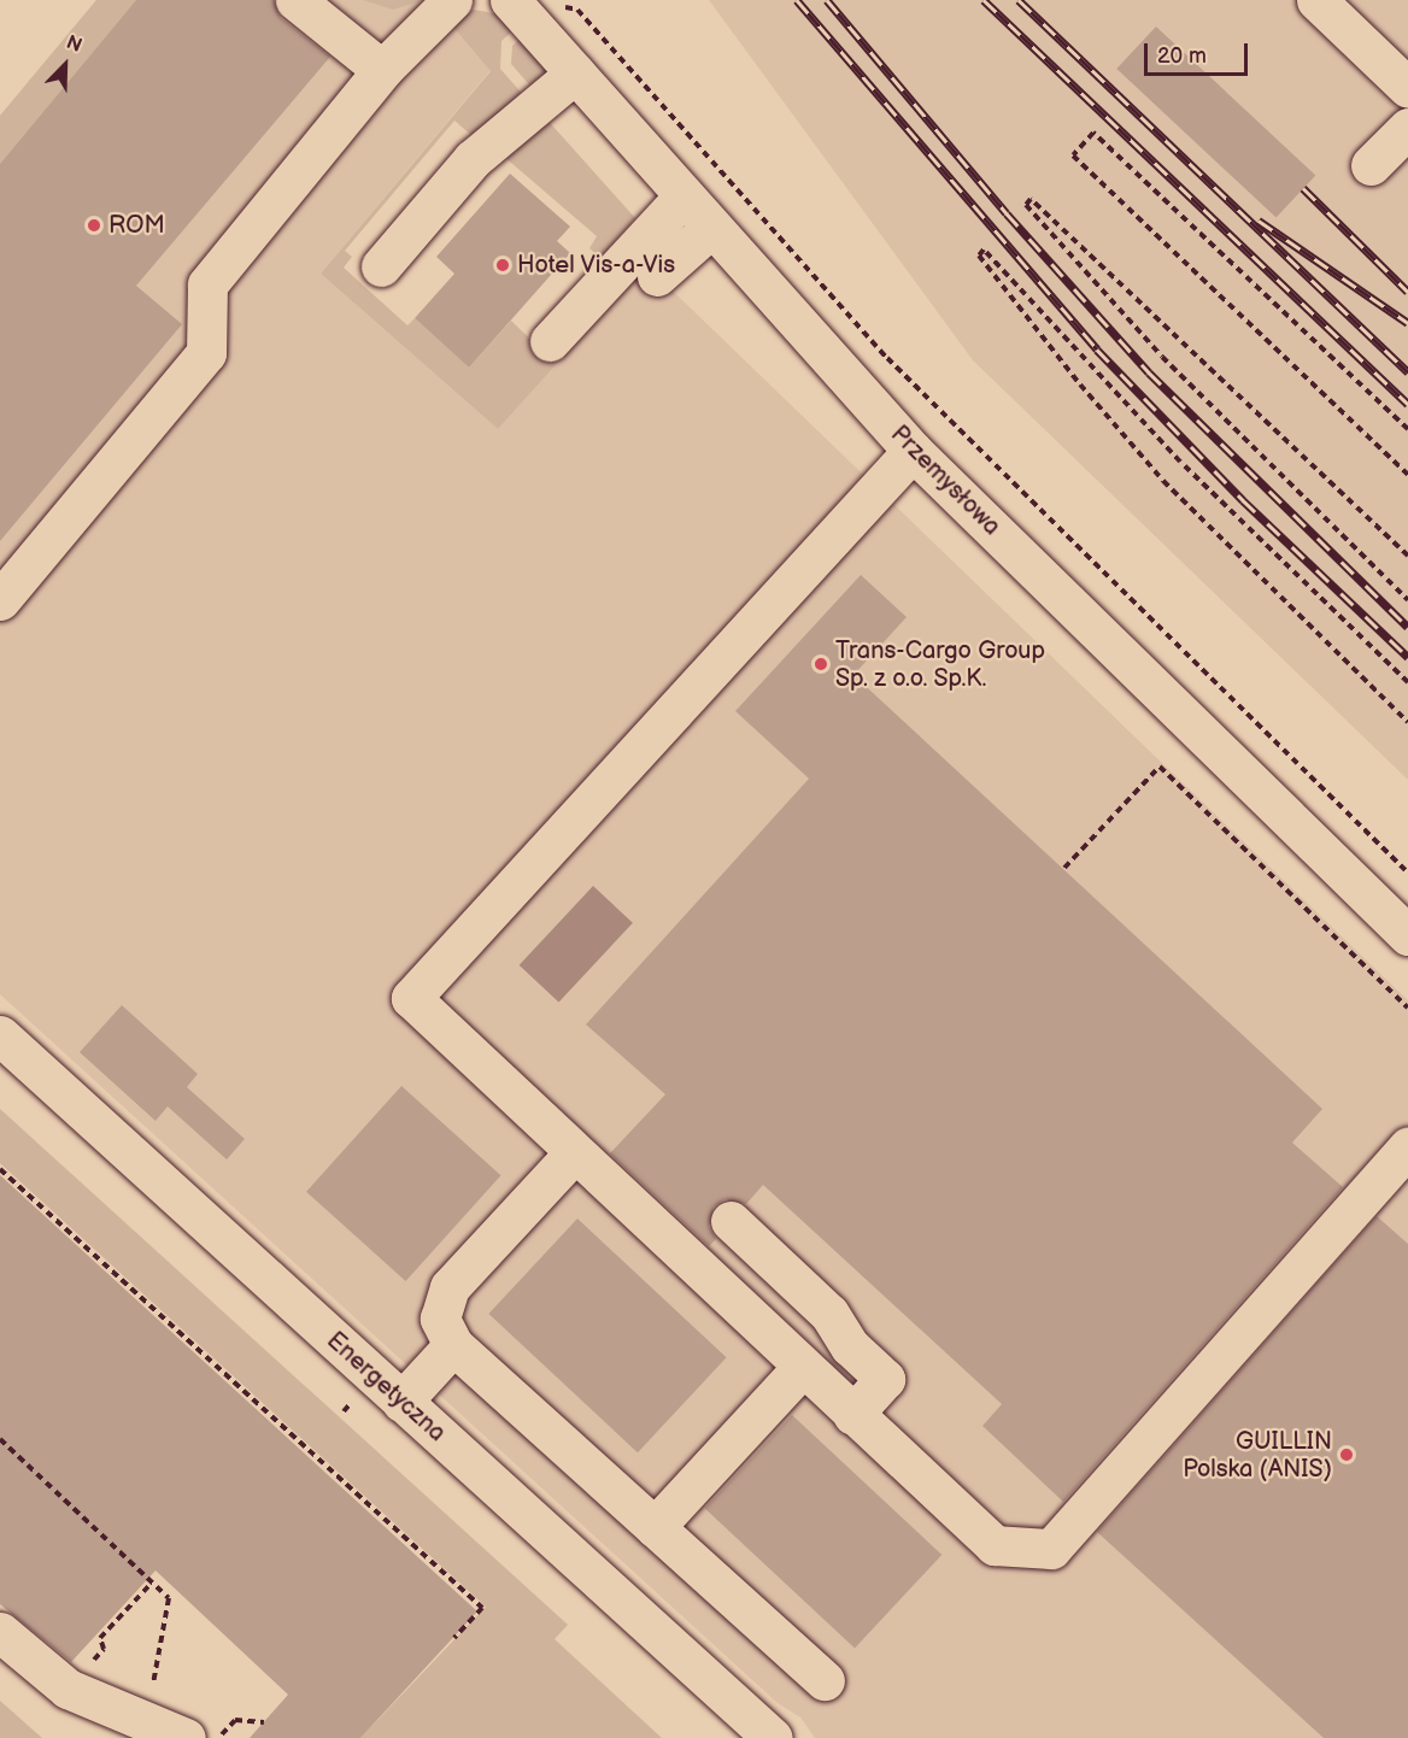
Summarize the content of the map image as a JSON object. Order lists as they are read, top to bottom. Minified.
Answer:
{"streets":{"street":["Przemysłowa","Energetyczna"]},"places":["ROM","Hotel Vis-a-Vis","Trans-Cargo Group Sp. z o.o. Sp.K.","GUILLIN Polska (ANIS)"],"scale_bar":"20 m","north":"top right"}
